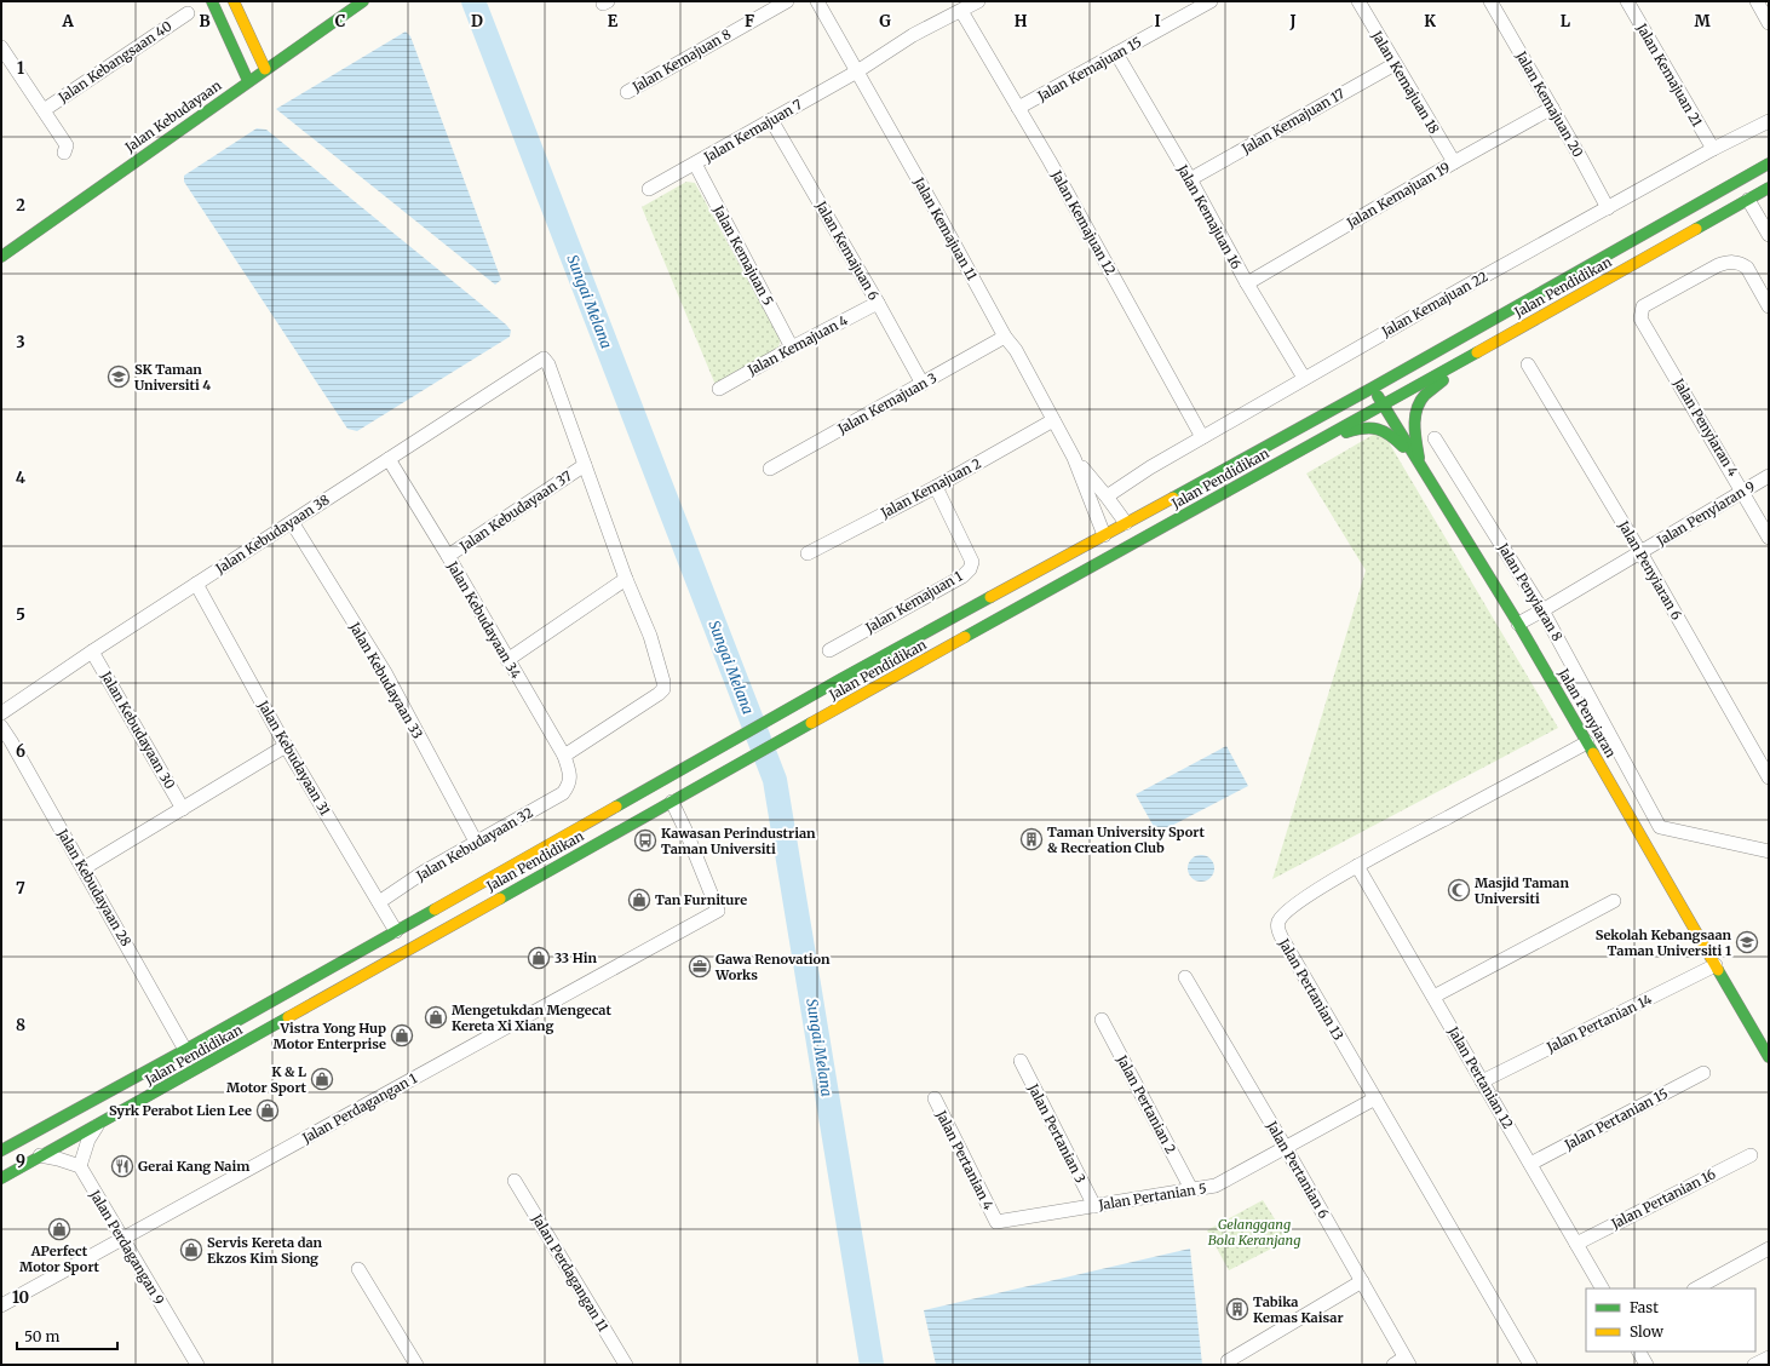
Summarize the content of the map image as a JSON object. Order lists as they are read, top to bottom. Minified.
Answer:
{"streets":{"main road":["Jalan Kebudayaan","Jalan Pendidikan","Jalan Penyiaran"],"street":["Jalan Kemajuan 8","Jalan Kebangsaan 40","Jalan Kemajuan 15","Jalan Kemajuan 21","Jalan Kemajuan 18","Jalan Kemajuan 20","Jalan Kemajuan 17","Jalan Kemajuan 7","Jalan Kemajuan 19","Jalan Kemajuan 16","Jalan Kemajuan 12","Jalan Kemajuan 11","Jalan Kemajuan 6","Jalan Kemajuan 5","Jalan Kemajuan 22","Jalan Kemajuan 4","Jalan Kemajuan 3","Jalan Penyiaran 4","Jalan Kemajuan 2","Jalan Kebudayaan 37","Jalan Penyiaran 9","Jalan Kebudayaan 38","Jalan Penyiaran 6","Jalan Penyiaran 8","Jalan Kemajuan 1","Jalan Kebudayaan 34","Jalan Kebudayaan 33","Jalan Kebudayaan 30","Jalan Kebudayaan 31","Jalan Kebudayaan 32","Jalan Kebudayaan 28","Jalan Pertanian 13","Jalan Pertanian 14","Jalan Pertanian 12","Jalan Pertanian 2","Jalan Perdagangan 1","Jalan Pertanian 15","Jalan Pertanian 3","Jalan Pertanian 4","Jalan Pertanian 6","Jalan Pertanian 5","Jalan Pertanian 16","Jalan Perdagangan 9","Jalan Perdagangan 11"]},"crossings":[["Jalan Kemajuan 15","Jalan Kemajuan 16"],["Jalan Kemajuan 15","Jalan Kemajuan 12"],["Jalan Kemajuan 21","Jalan Kemajuan 22"],["Jalan Kemajuan 18","Jalan Kemajuan 17"],["Jalan Kemajuan 18","Jalan Kemajuan 19"],["Jalan Kemajuan 20","Jalan Kemajuan 19"],["Jalan Kemajuan 20","Jalan Kemajuan 22"],["Jalan Kemajuan 17","Jalan Kemajuan 16"],["Jalan Kemajuan 7","Jalan Kemajuan 12"],["Jalan Kemajuan 7","Jalan Kemajuan 11"],["Jalan Kemajuan 7","Jalan Kemajuan 6"],["Jalan Kemajuan 7","Jalan Kemajuan 5"],["Jalan Kemajuan 19","Jalan Kemajuan 16"],["Jalan Kemajuan 16","Jalan Kemajuan 22"],["Jalan Kemajuan 12","Jalan Kemajuan 22"],["Jalan Kemajuan 11","Jalan Pendidikan"],["Jalan Kemajuan 11","Jalan Kemajuan 22"],["Jalan Kemajuan 11","Jalan Kemajuan 3"],["Jalan Kemajuan 11","Jalan Kemajuan 2"],["Jalan Kemajuan 6","Jalan Kemajuan 4"],["Jalan Kemajuan 6","Jalan Kemajuan 3"],["Jalan Kemajuan 5","Jalan Kemajuan 4"],["Jalan Pendidikan","Jalan Penyiaran"],["Jalan Pendidikan","Jalan Kebudayaan 31"],["Jalan Pendidikan","Jalan Kebudayaan 28"],["Jalan Pendidikan","Jalan Perdagangan 1"],["Jalan Penyiaran 4","Jalan Penyiaran 9"],["Jalan Kemajuan 2","Jalan Kemajuan 1"],["Jalan Kebudayaan 37","Jalan Kebudayaan 38"],["Jalan Kebudayaan 37","Jalan Kebudayaan 34"],["Jalan Penyiaran 9","Jalan Penyiaran 6"],["Jalan Penyiaran 9","Jalan Penyiaran 8"],["Jalan Penyiaran 9","Jalan Penyiaran"],["Jalan Kebudayaan 38","Jalan Kebudayaan 34"],["Jalan Kebudayaan 38","Jalan Kebudayaan 33"],["Jalan Kebudayaan 38","Jalan Kebudayaan 30"],["Jalan Kebudayaan 38","Jalan Kebudayaan 31"],["Jalan Kebudayaan 34","Jalan Kebudayaan 32"],["Jalan Kebudayaan 33","Jalan Kebudayaan 32"],["Jalan Penyiaran","Jalan Pertanian 13"],["Jalan Penyiaran","Jalan Pertanian 14"],["Jalan Kebudayaan 31","Jalan Kebudayaan 32"],["Jalan Pertanian 13","Jalan Pertanian 12"],["Jalan Pertanian 13","Jalan Pertanian 5"],["Jalan Pertanian 14","Jalan Pertanian 12"],["Jalan Pertanian 12","Jalan Pertanian 15"],["Jalan Pertanian 12","Jalan Pertanian 16"],["Jalan Pertanian 2","Jalan Pertanian 5"],["Jalan Perdagangan 1","Jalan Perdagangan 9"],["Jalan Pertanian 3","Jalan Pertanian 5"],["Jalan Pertanian 4","Jalan Pertanian 5"],["Jalan Pertanian 6","Jalan Pertanian 5"]],"water":["Sungai Melana"],"parks":["Gelanggang Bola Keranjang"],"places":{"school or university":["SK Taman Universiti 4","Sekolah Kebangsaan Taman Universiti 1"],"building":["Taman University Sport & Recreation Club","Tabika Kemas Kaisar"],"bus stop":["Kawasan Perindustrian Taman Universiti"],"mosque":["Masjid Taman Universiti"],"shop":["Tan Furniture","33 Hin","Mengetukdan Mengecat Kereta Xi Xiang","Vistra Yong Hup Motor Enterprise","K & L Motor Sport","Syrk Perabot Lien Lee","APerfect Motor Sport","Servis Kereta dan Ekzos Kim Siong"],"office":["Gawa Renovation Works"],"restaurant":["Gerai Kang Naim"]},"legend":["Fast","Slow"],"scale_bar":"50 m","grid":{"columns":["A","B","C","D","E","F","G","H","I","J","K","L","M"],"rows":["1","2","3","4","5","6","7","8","9","10"]}}
